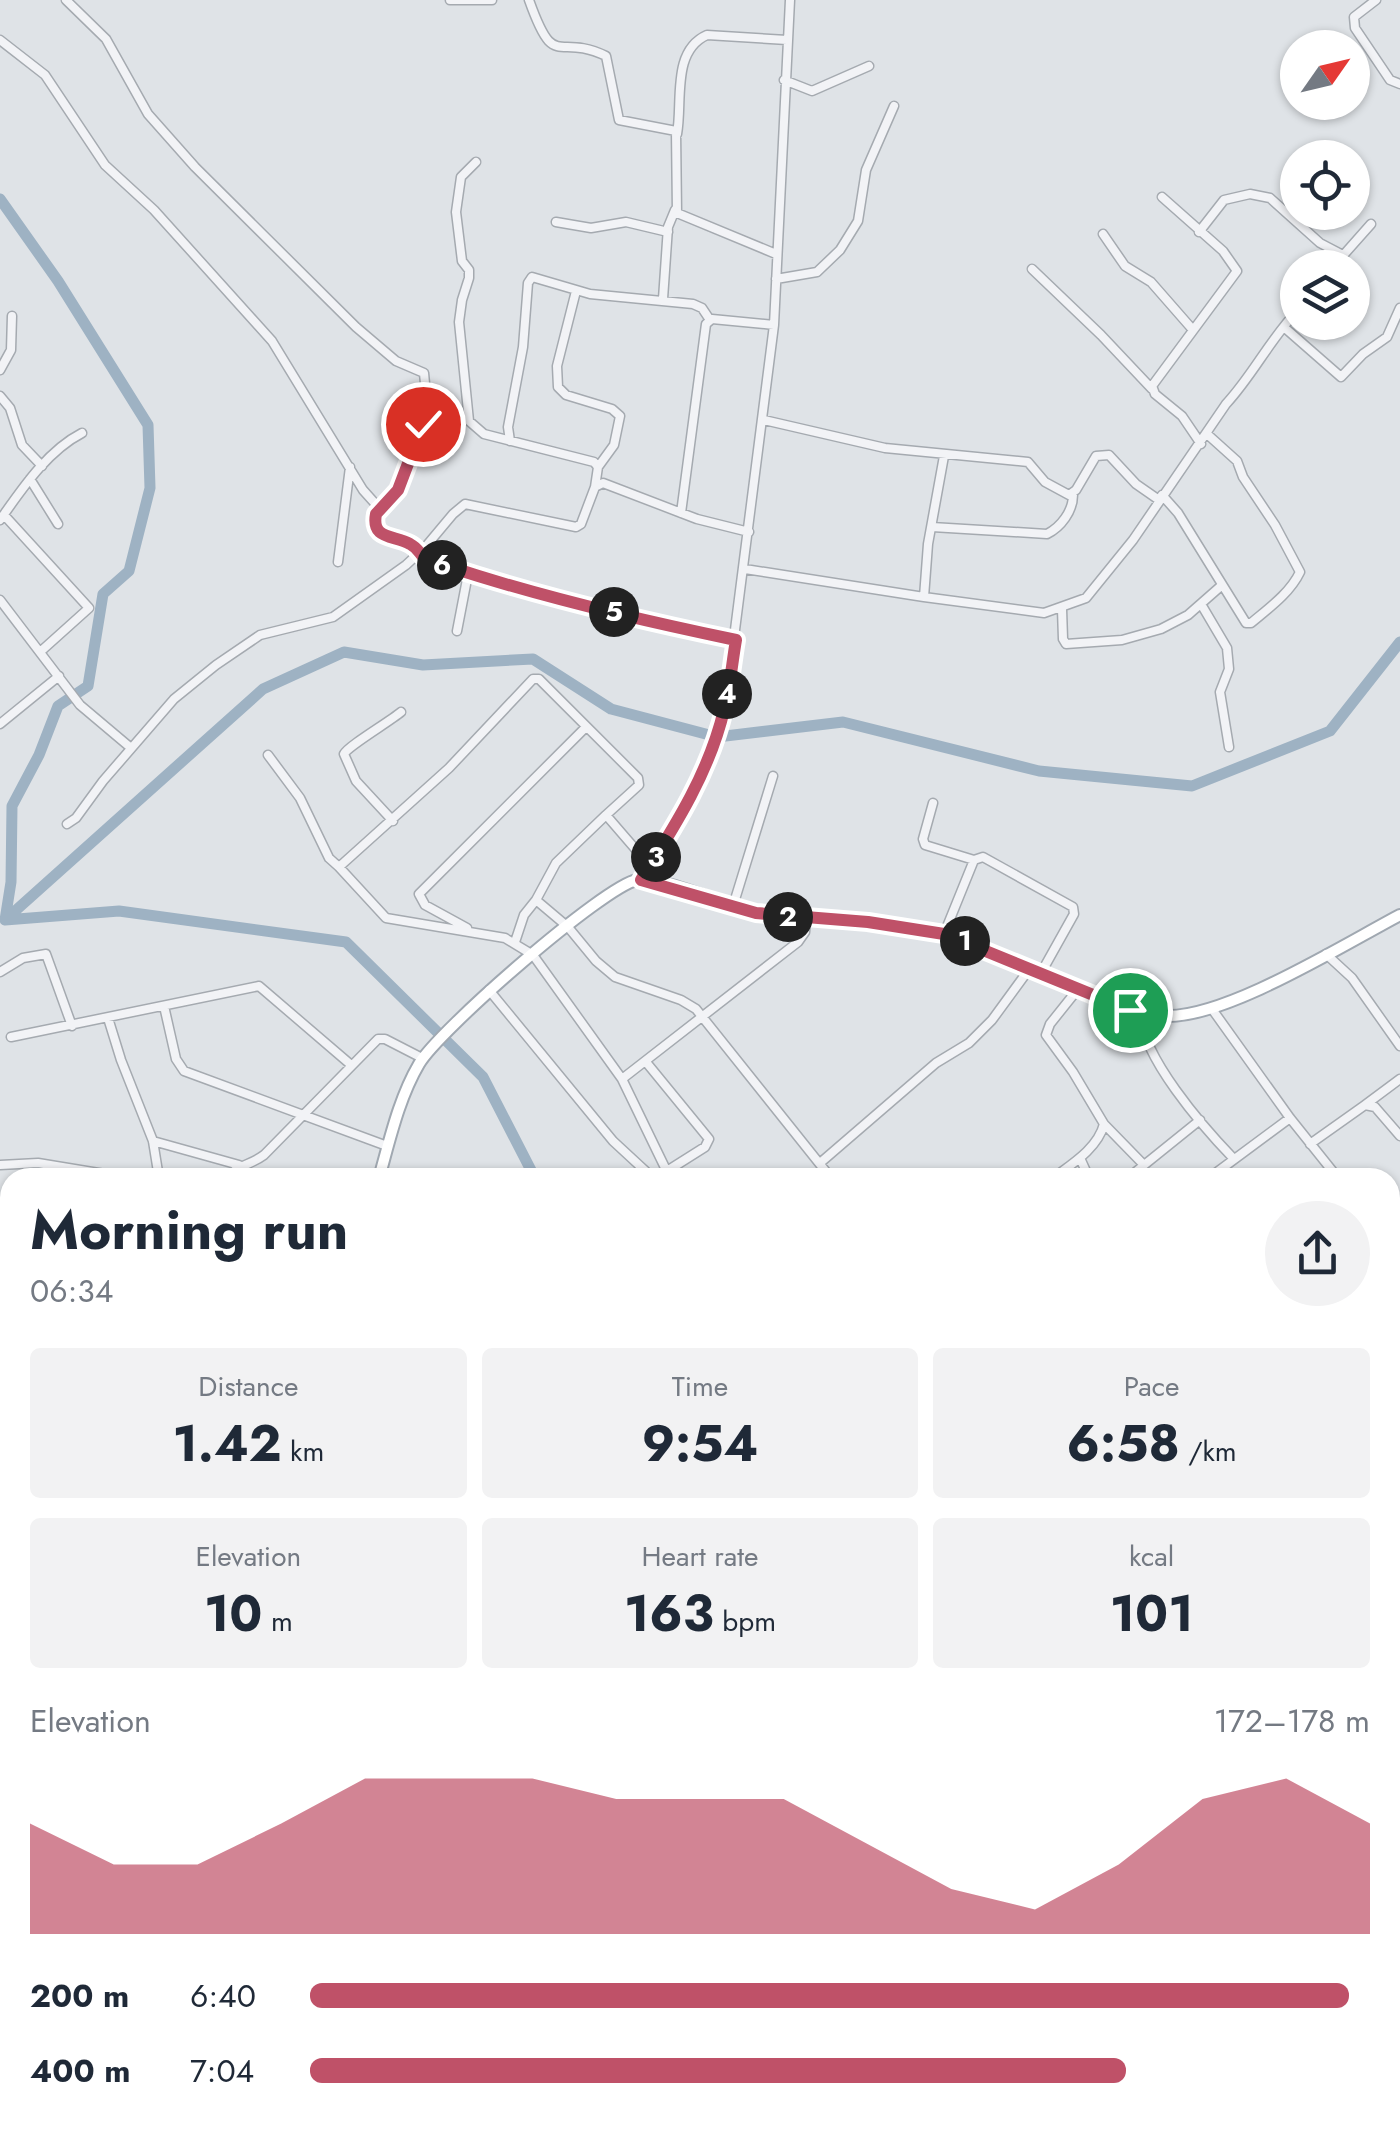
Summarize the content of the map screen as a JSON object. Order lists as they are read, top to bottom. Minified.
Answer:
{"north":"top right","page":{"pins":["6","5","4","3","2","1"],"heading":["Morning run","06:34"],"stats":[["Distance","1.42 km"],["Time","9:54"],["Pace","6:58 /km"],["Elevation","10 m"],["Heart rate","163 bpm"],["kcal","101"]],"chart":["Elevation","172–178 m"],"list":[{"name":"200 m","note":"6:40"},{"name":"400 m","note":"7:04"}]}}
